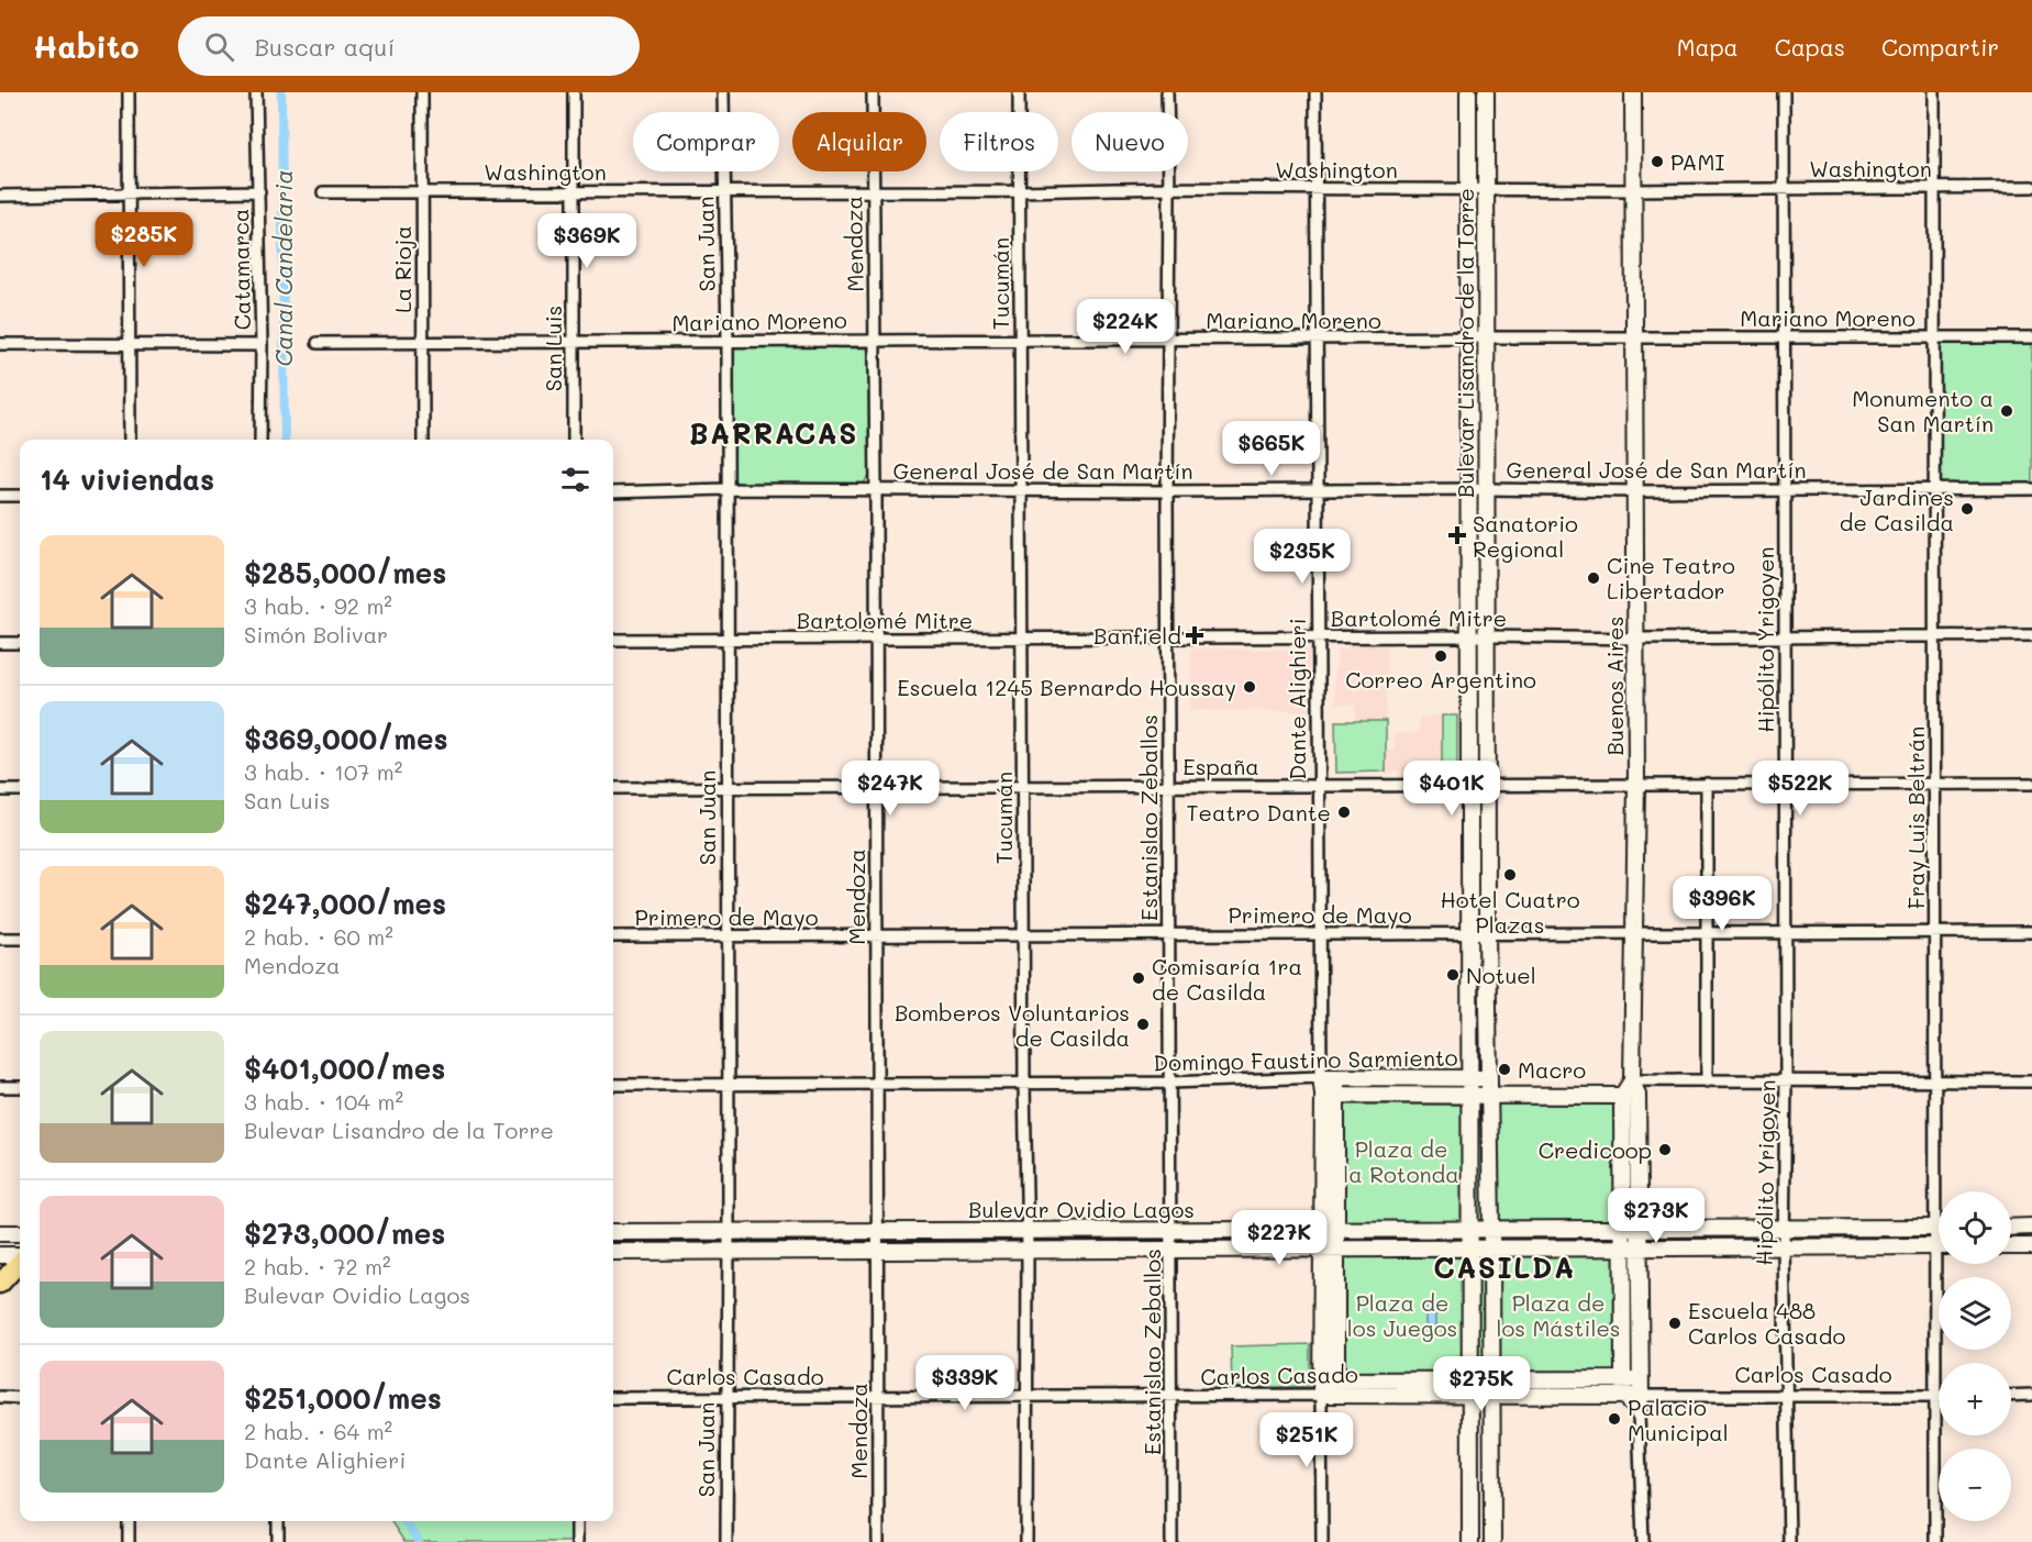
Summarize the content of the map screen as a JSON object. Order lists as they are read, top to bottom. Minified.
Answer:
{"streets":{"main road":["Bulevar Lisandro de la Torre","Buenos Aires","Dante Alighieri","Domingo Faustino Sarmiento","Bulevar Ovidio Lagos","Carlos Casado"],"street":["Washington","San Juan","Mendoza","Catamarca","La Rioja","Tucumán","Mariano Moreno","San Luis","General José de San Martín","Bartolomé Mitre","Hipólito Yrigoyen","España","Estanislao Zeballos","Fray Luis Beltrán","Primero de Mayo"]},"crossings":[["Washington","San Juan"],["Washington","Mendoza"],["Washington","La Rioja"],["Washington","Tucumán"],["Washington","Bulevar Lisandro de la Torre"],["Washington","San Luis"],["Washington","Hipólito Yrigoyen"],["Washington","Buenos Aires"],["Washington","Dante Alighieri"],["Washington","Estanislao Zeballos"],["Washington","Fray Luis Beltrán"],["San Juan","Mariano Moreno"],["San Juan","General José de San Martín"],["San Juan","Bartolomé Mitre"],["San Juan","España"],["San Juan","Primero de Mayo"],["San Juan","Domingo Faustino Sarmiento"],["San Juan","Bulevar Ovidio Lagos"],["San Juan","Carlos Casado"],["Mendoza","Mariano Moreno"],["Mendoza","General José de San Martín"],["Mendoza","Bartolomé Mitre"],["Mendoza","España"],["Mendoza","Primero de Mayo"],["Mendoza","Domingo Faustino Sarmiento"],["Mendoza","Bulevar Ovidio Lagos"],["Mendoza","Carlos Casado"],["La Rioja","Mariano Moreno"],["Tucumán","Mariano Moreno"],["Tucumán","General José de San Martín"],["Tucumán","Bartolomé Mitre"],["Tucumán","España"],["Tucumán","Primero de Mayo"],["Tucumán","Domingo Faustino Sarmiento"],["Tucumán","Bulevar Ovidio Lagos"],["Tucumán","Carlos Casado"],["Mariano Moreno","Bulevar Lisandro de la Torre"],["Mariano Moreno","San Luis"],["Mariano Moreno","Hipólito Yrigoyen"],["Mariano Moreno","Buenos Aires"],["Mariano Moreno","Dante Alighieri"],["Mariano Moreno","Estanislao Zeballos"],["Mariano Moreno","Fray Luis Beltrán"],["Bulevar Lisandro de la Torre","General José de San Martín"],["Bulevar Lisandro de la Torre","Bartolomé Mitre"],["Bulevar Lisandro de la Torre","España"],["Bulevar Lisandro de la Torre","Primero de Mayo"],["Bulevar Lisandro de la Torre","Domingo Faustino Sarmiento"],["Bulevar Lisandro de la Torre","Bulevar Ovidio Lagos"],["Bulevar Lisandro de la Torre","Carlos Casado"],["General José de San Martín","Hipólito Yrigoyen"],["General José de San Martín","Buenos Aires"],["General José de San Martín","Dante Alighieri"],["General José de San Martín","Estanislao Zeballos"],["General José de San Martín","Fray Luis Beltrán"],["Bartolomé Mitre","Hipólito Yrigoyen"],["Bartolomé Mitre","Buenos Aires"],["Bartolomé Mitre","Dante Alighieri"],["Bartolomé Mitre","Estanislao Zeballos"],["Bartolomé Mitre","Fray Luis Beltrán"],["Hipólito Yrigoyen","España"],["Hipólito Yrigoyen","Primero de Mayo"],["Hipólito Yrigoyen","Bulevar Ovidio Lagos"],["Hipólito Yrigoyen","Carlos Casado"],["Buenos Aires","España"],["Buenos Aires","Primero de Mayo"],["Buenos Aires","Domingo Faustino Sarmiento"],["Buenos Aires","Bulevar Ovidio Lagos"],["Buenos Aires","Carlos Casado"],["Dante Alighieri","España"],["Dante Alighieri","Primero de Mayo"],["Dante Alighieri","Domingo Faustino Sarmiento"],["Dante Alighieri","Bulevar Ovidio Lagos"],["Dante Alighieri","Carlos Casado"],["España","Estanislao Zeballos"],["España","Fray Luis Beltrán"],["Estanislao Zeballos","Primero de Mayo"],["Estanislao Zeballos","Domingo Faustino Sarmiento"],["Estanislao Zeballos","Bulevar Ovidio Lagos"],["Estanislao Zeballos","Carlos Casado"],["Fray Luis Beltrán","Primero de Mayo"],["Fray Luis Beltrán","Bulevar Ovidio Lagos"],["Fray Luis Beltrán","Carlos Casado"]],"districts":["BARRACAS","CASILDA"],"water":["Canal Candelaria"],"parks":["Plaza de la Rotonda","Plaza de los Juegos","Plaza de los Mástiles"],"places":{"other":["PAMI","Monumento a San Martín","Jardines de Casilda","Cine Teatro Libertador","Correo Argentino","Escuela 1245 Bernardo Houssay","Teatro Dante","Hotel Cuatro Plazas","Notuel","Comisaría 1ra de Casilda","Bomberos Voluntarios de Casilda","Macro","Credicoop","Escuela 488 Carlos Casado","Palacio Municipal"],"health":["Sanatorio Regional","Banfield"]},"page":{"header":"Habito","search":"Buscar aquí","nav":["Mapa","Capas","Compartir"],"chip":["Comprar","Alquilar","Filtros","Nuevo"],"price":["$285K","$369K","$224K","$665K","$235K","$247K","$401K","$522K","$396K","$273K","$227K","$339K","$275K","$251K"],"heading":"14 viviendas","list":[{"name":"$285,000/mes","note":"3 hab. · 92 m² · Simón Bolivar"},{"name":"$369,000/mes","note":"3 hab. · 107 m² · San Luis"},{"name":"$247,000/mes","note":"2 hab. · 60 m² · Mendoza"},{"name":"$401,000/mes","note":"3 hab. · 104 m² · Bulevar Lisandro de la Torre"},{"name":"$273,000/mes","note":"2 hab. · 72 m² · Bulevar Ovidio Lagos"},{"name":"$251,000/mes","note":"2 hab. · 64 m² · Dante Alighieri"}],"map_buttons":["+","−"]}}
